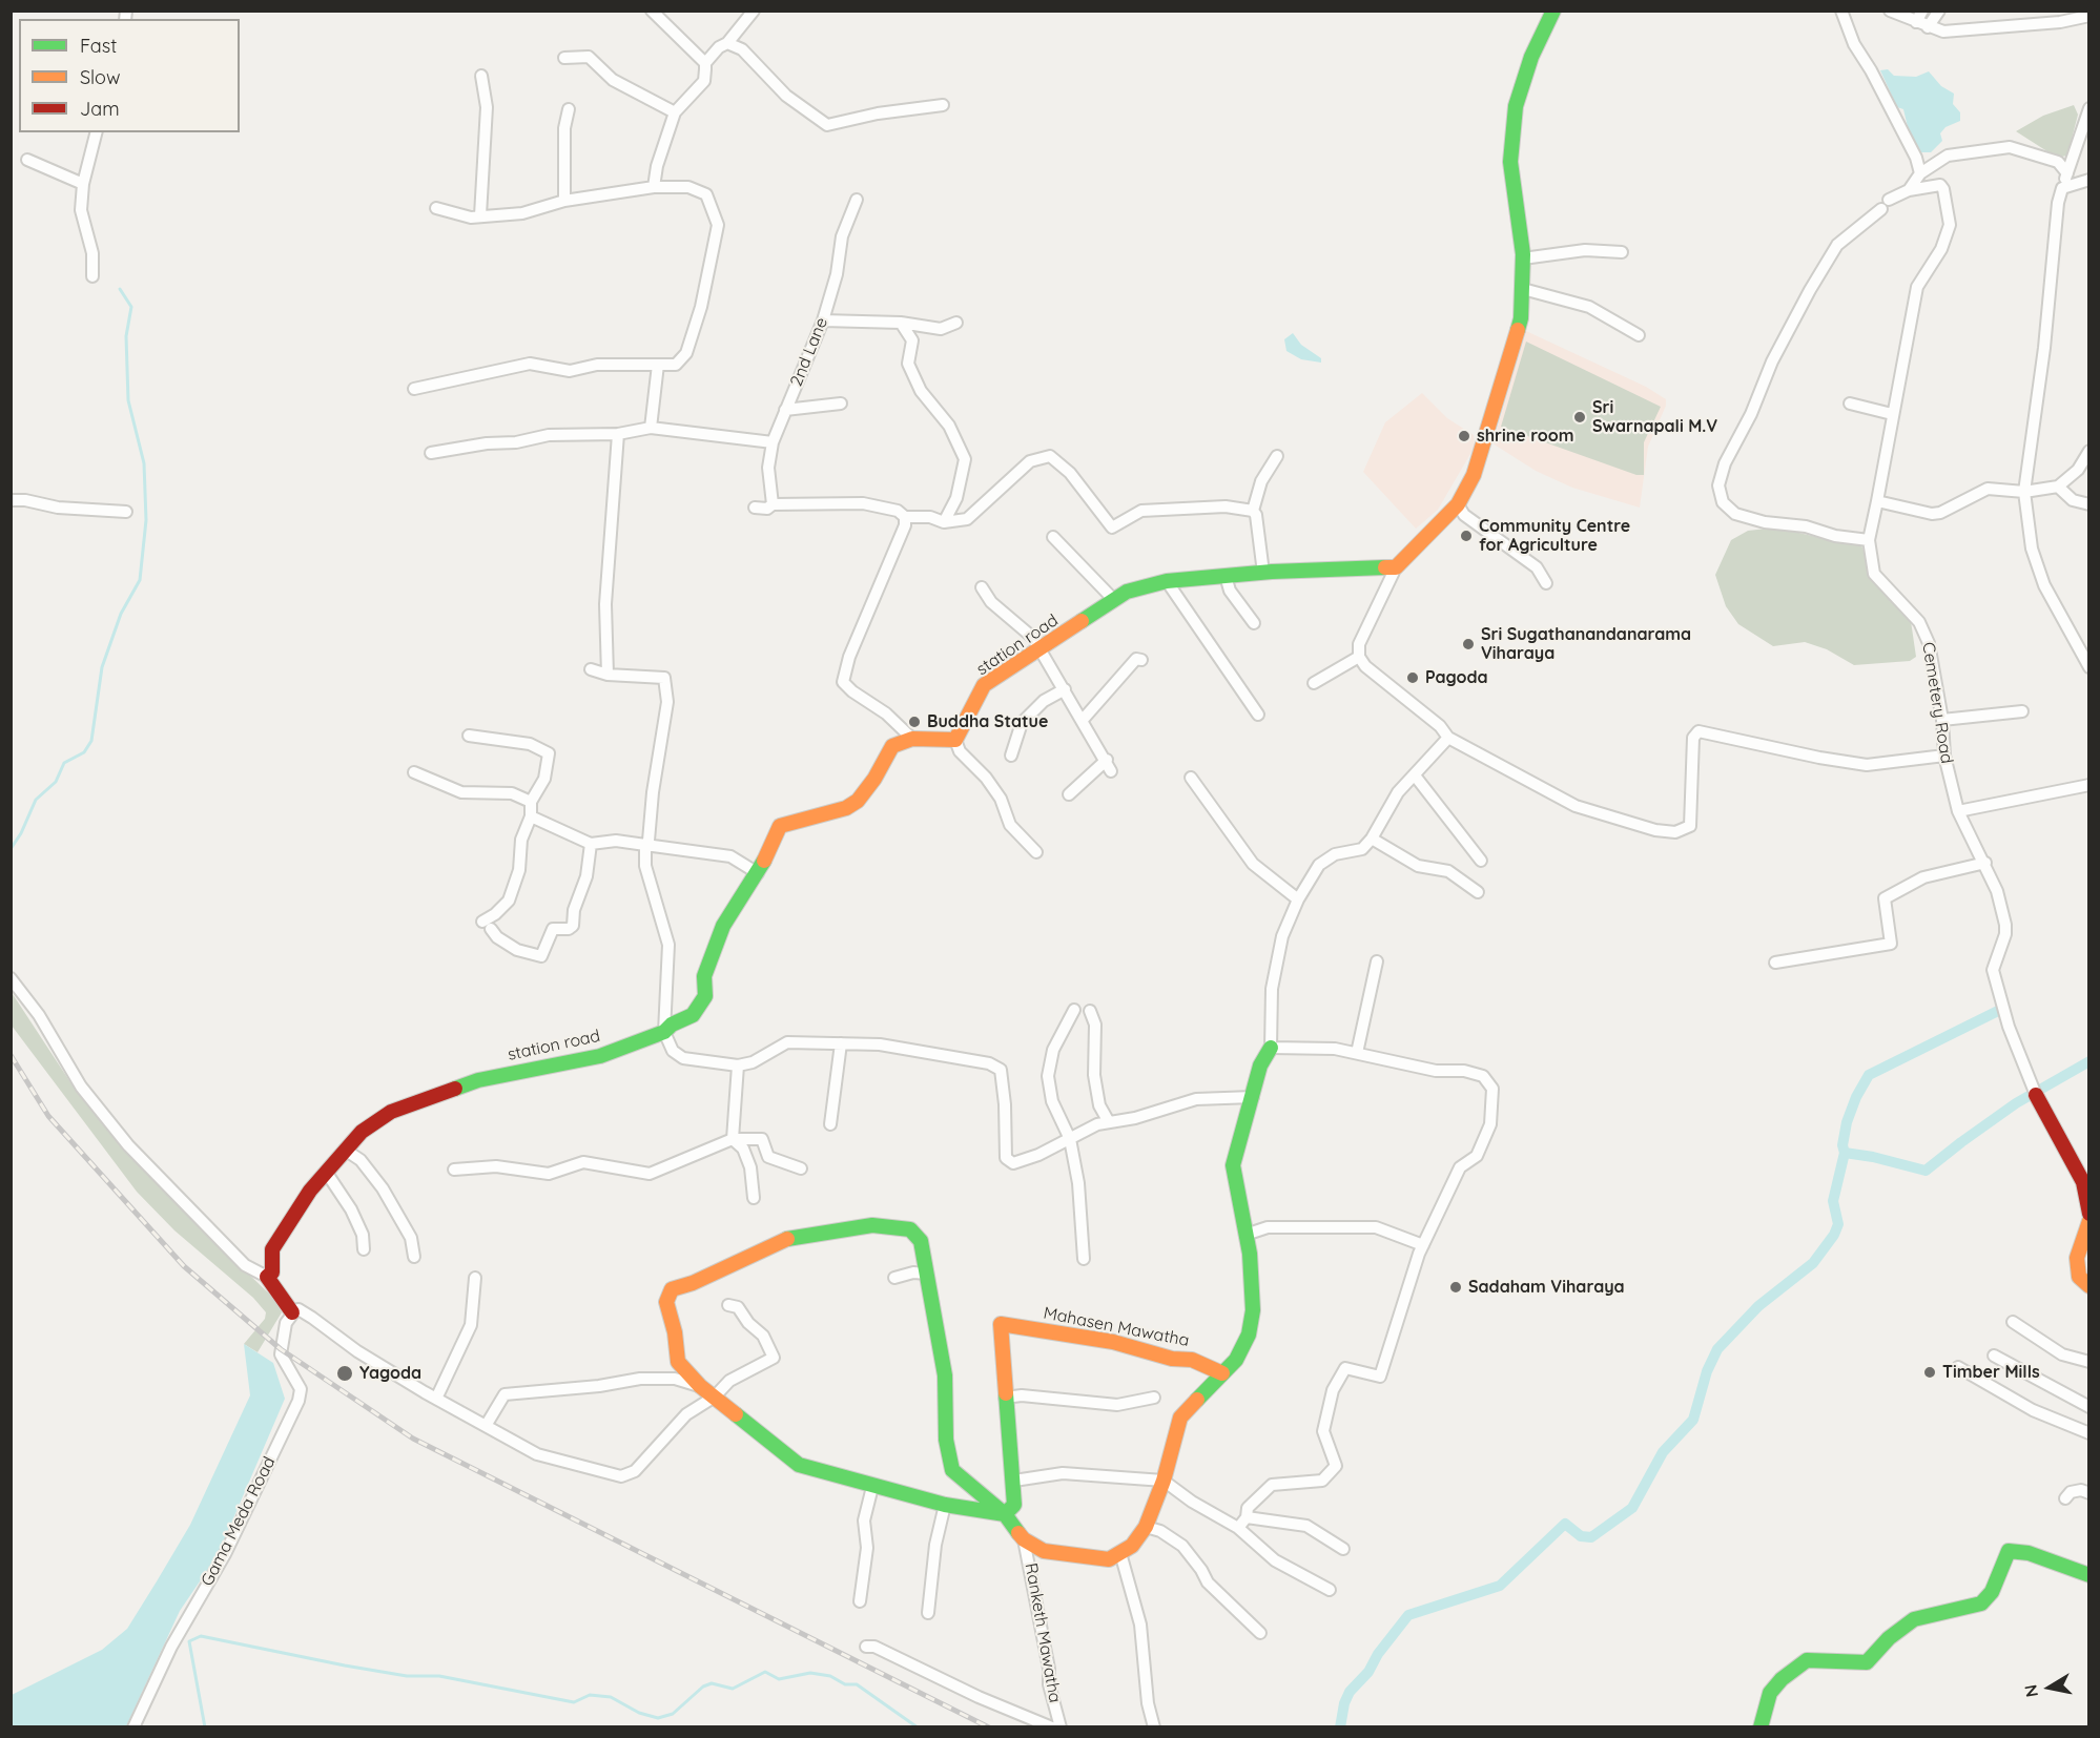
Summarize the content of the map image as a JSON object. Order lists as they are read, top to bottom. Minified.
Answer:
{"streets":{"street":["2nd Lane","station road","Cemetery Road","Mahasen Mawatha","Gama Meda Road","Ranketh Mawatha"]},"places":["Sri Swarnapali M.V","shrine room","Community Centre for Agriculture","Sri Sugathanandanarama Viharaya","Pagoda","Buddha Statue","Sadaham Viharaya","Timber Mills","Yagoda"],"legend":["Fast","Slow","Jam"],"north":"left"}
